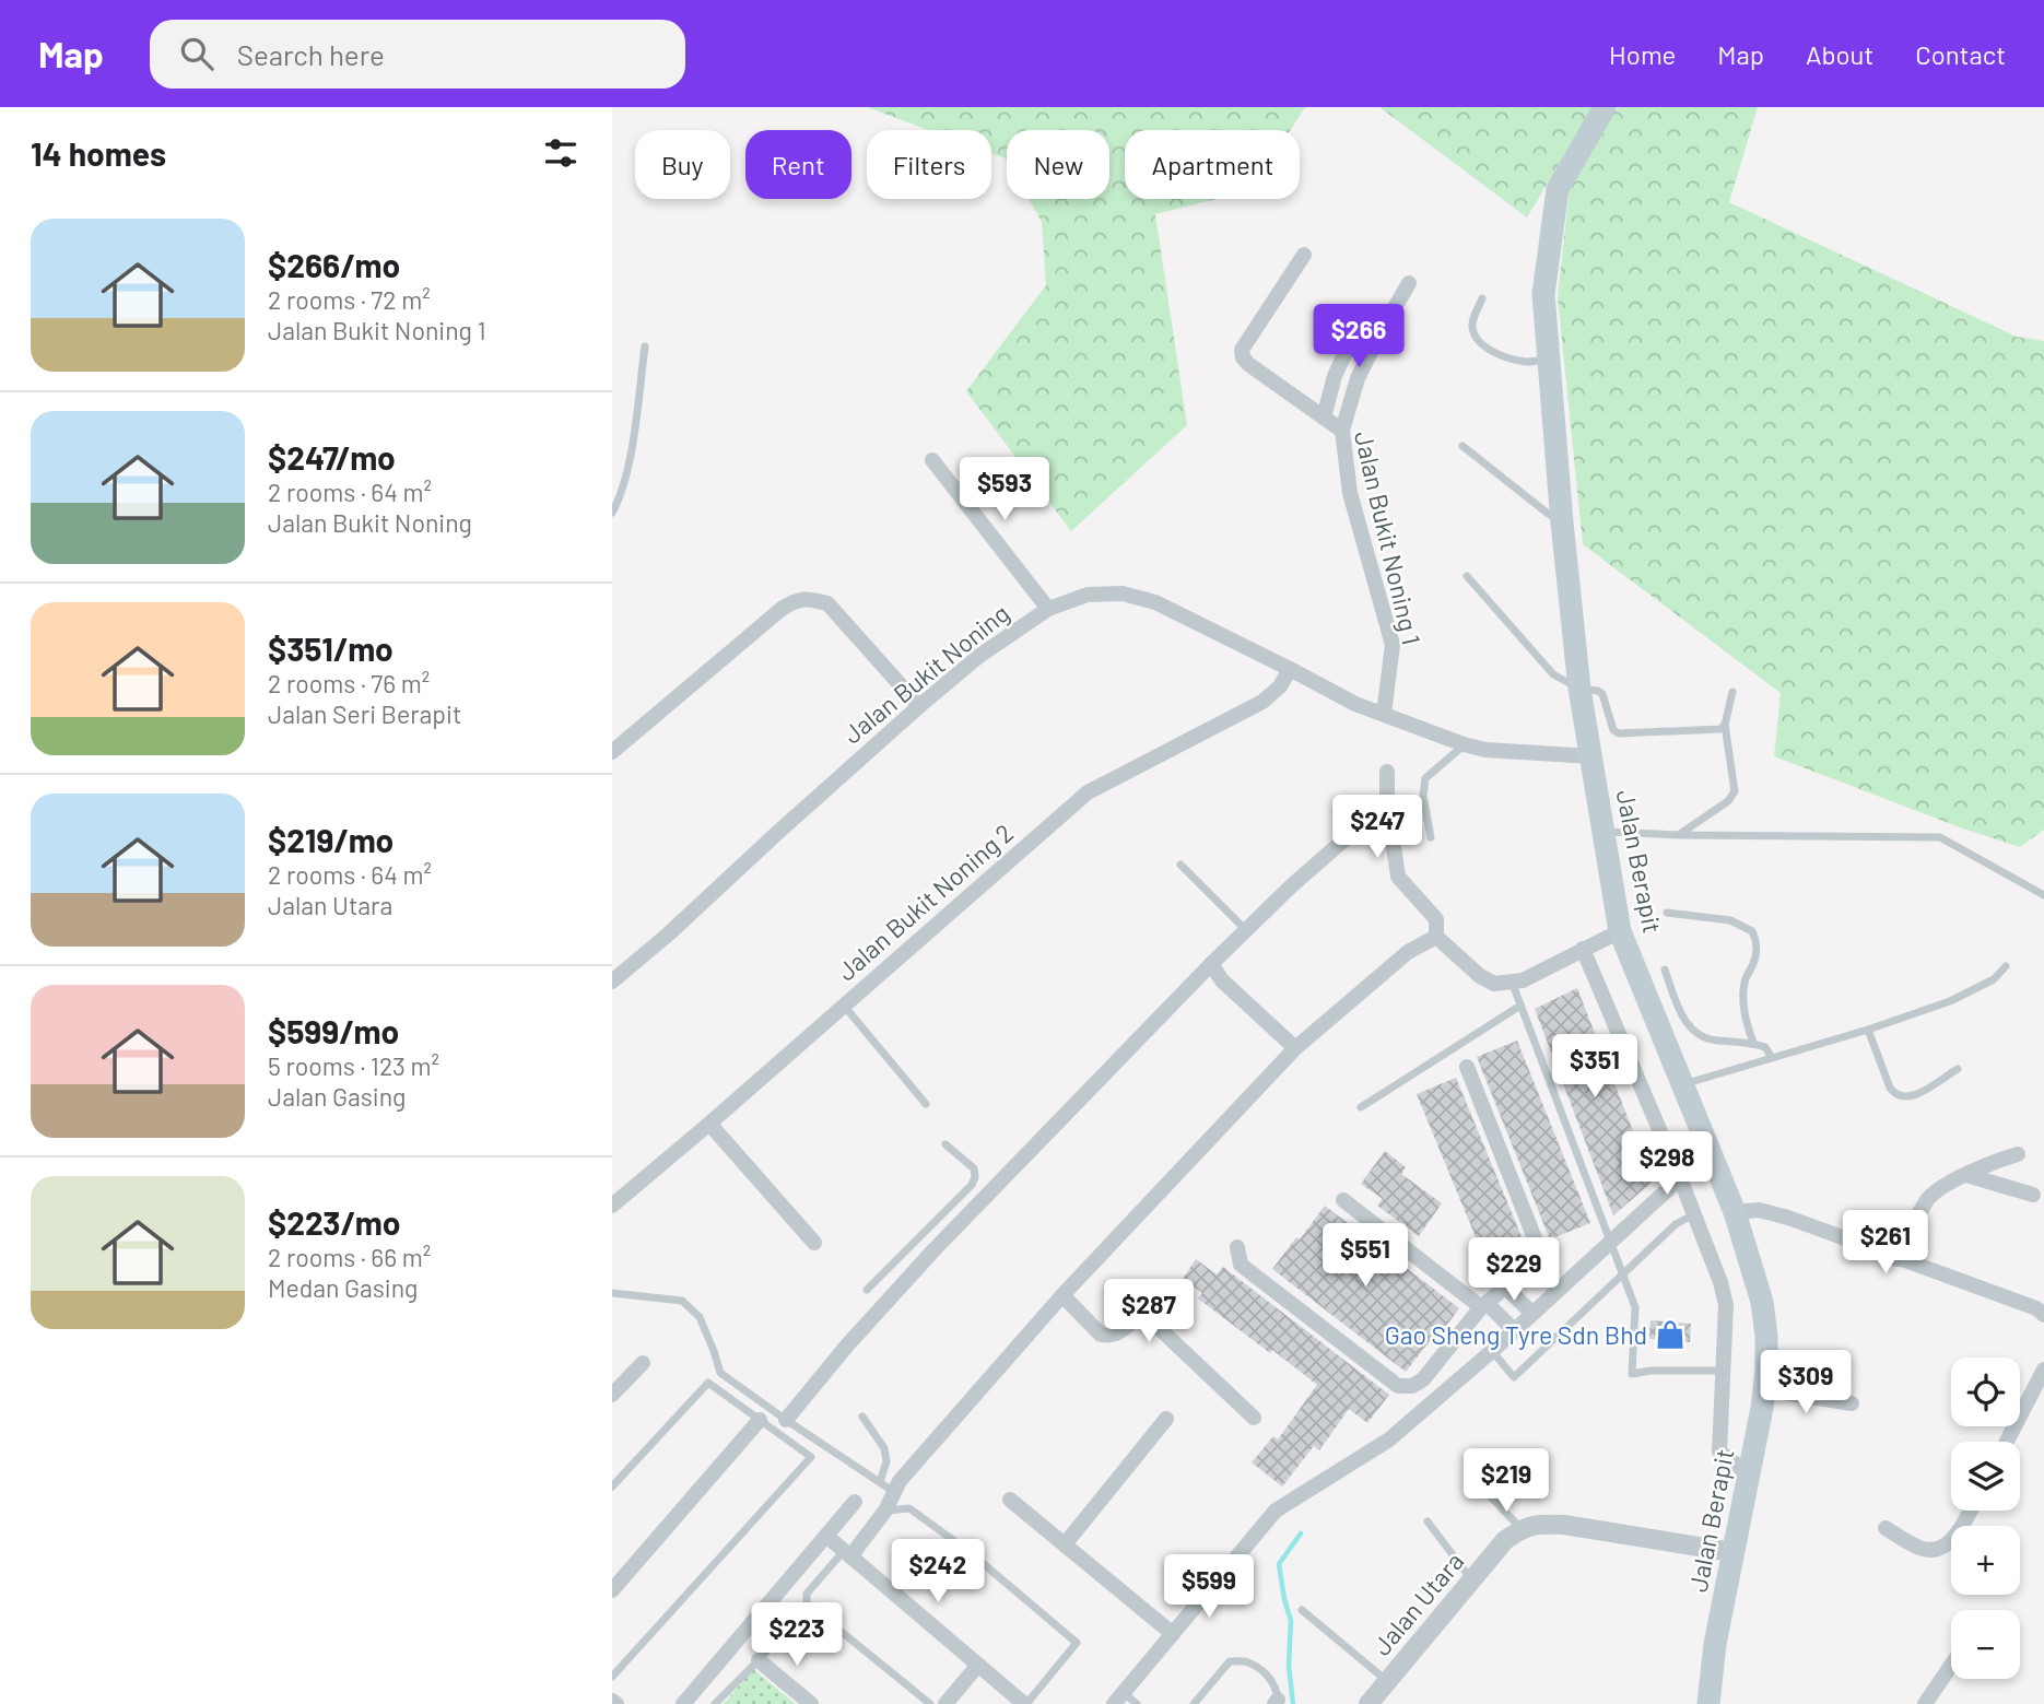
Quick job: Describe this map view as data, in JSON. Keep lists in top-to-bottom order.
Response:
{
  "streets": {
    "main road": ["Jalan Berapit"],
    "street": [
      "Jalan Bukit Noning 1",
      "Jalan Bukit Noning",
      "Jalan Bukit Noning 2",
      "Jalan Utara"
    ]
  },
  "crossings": [
    ["Jalan Bukit Noning 1", "Jalan Bukit Noning"],
    ["Jalan Bukit Noning", "Jalan Berapit"],
    ["Jalan Bukit Noning", "Jalan Bukit Noning 2"]
  ],
  "places": {
    "shop": ["Gao Sheng Tyre Sdn Bhd"]
  },
  "page": {
    "header": "Map",
    "search": "Search here",
    "nav": [
      "Home",
      "Map",
      "About",
      "Contact"
    ],
    "heading": "14 homes",
    "chip": [
      "Buy",
      "Rent",
      "Filters",
      "New",
      "Apartment"
    ],
    "list": [
      {
        "name": "$266/mo",
        "note": "2 rooms · 72 m² · Jalan Bukit Noning 1"
      },
      {
        "name": "$247/mo",
        "note": "2 rooms · 64 m² · Jalan Bukit Noning"
      },
      {
        "name": "$351/mo",
        "note": "2 rooms · 76 m² · Jalan Seri Berapit"
      },
      {
        "name": "$219/mo",
        "note": "2 rooms · 64 m² · Jalan Utara"
      },
      {
        "name": "$599/mo",
        "note": "5 rooms · 123 m² · Jalan Gasing"
      },
      {
        "name": "$223/mo",
        "note": "2 rooms · 66 m² · Medan Gasing"
      }
    ],
    "price": [
      "$266",
      "$593",
      "$247",
      "$351",
      "$298",
      "$261",
      "$551",
      "$229",
      "$287",
      "$309",
      "$219",
      "$242",
      "$599",
      "$223"
    ],
    "map_buttons": ["+", "−"]
  }
}
